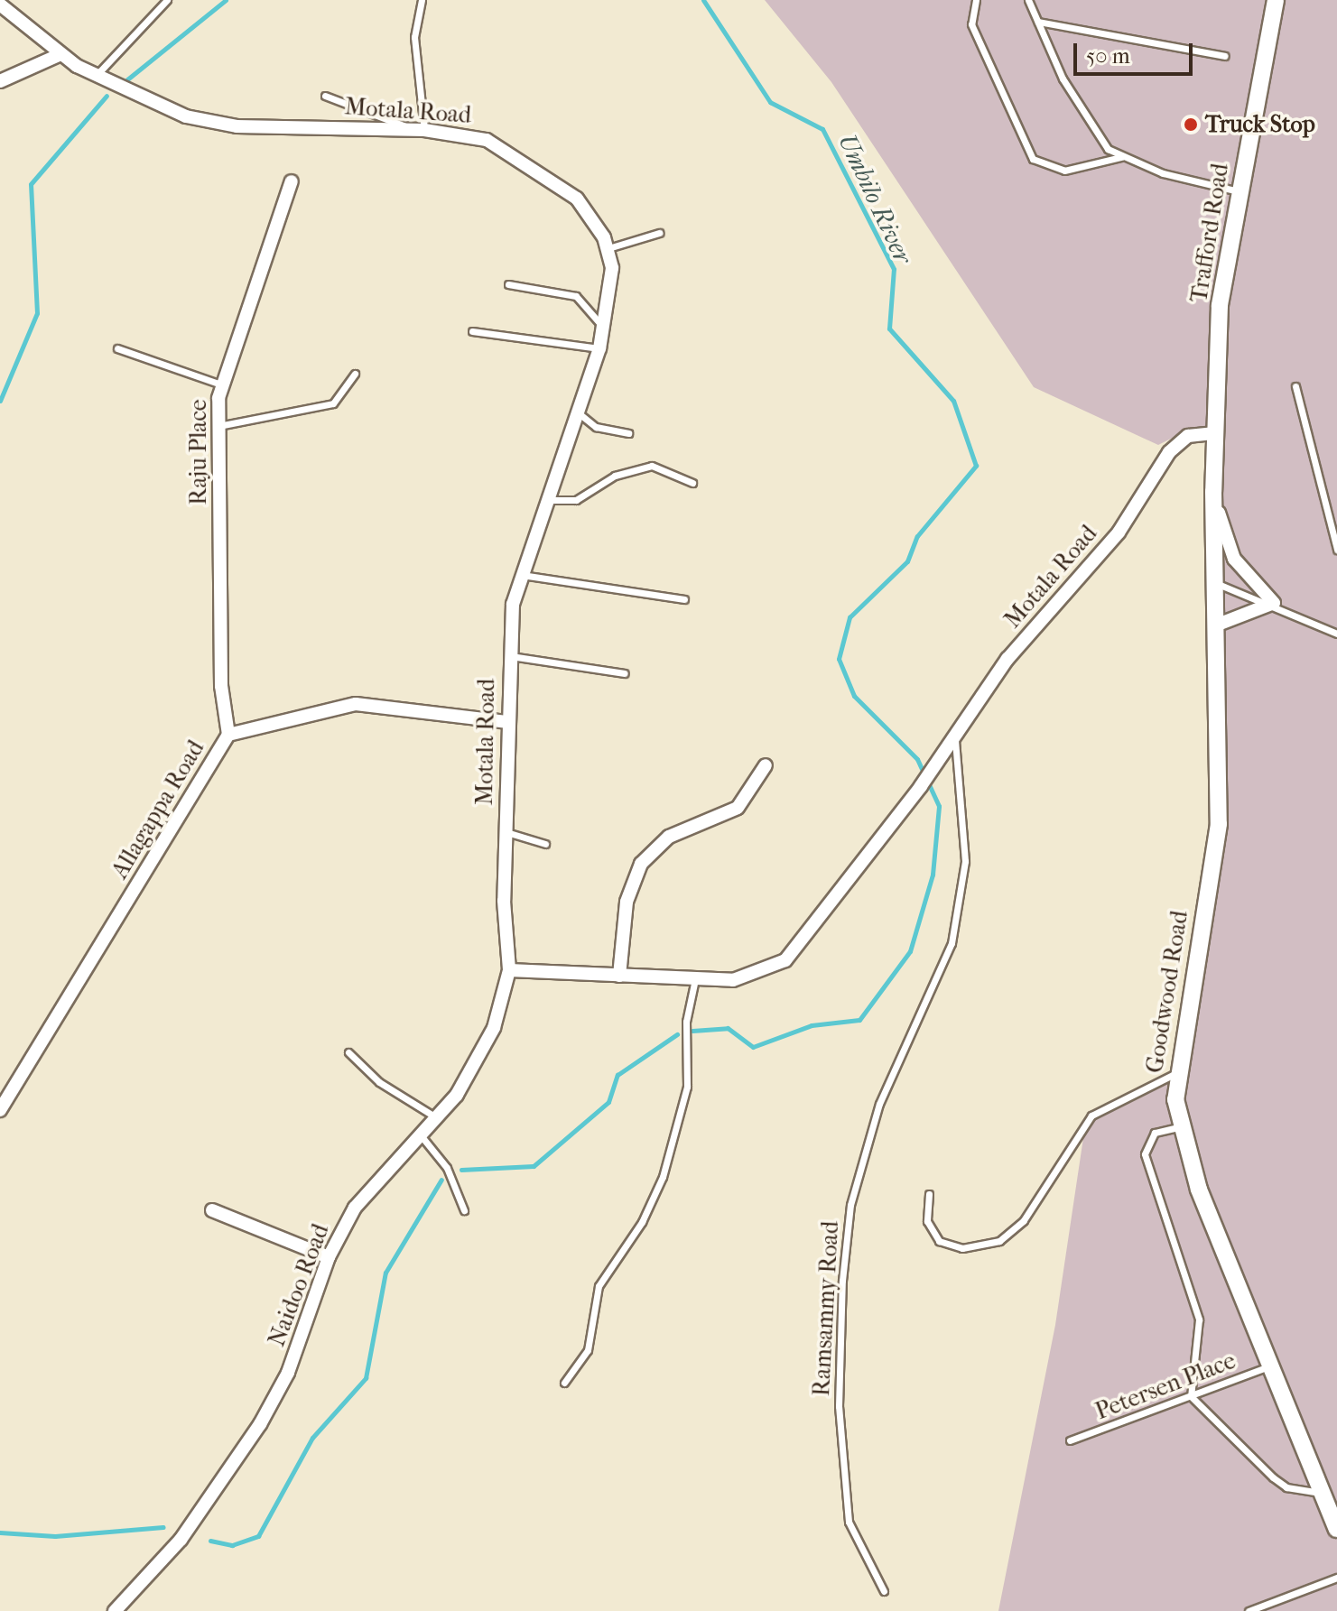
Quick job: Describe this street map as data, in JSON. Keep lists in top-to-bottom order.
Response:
{
  "streets": {
    "street": [
      "Motala Road",
      "Trafford Road",
      "Raju Place",
      "Allagappa Road",
      "Goodwood Road",
      "Naidoo Road"
    ],
    "lane": ["Ramsammy Road", "Petersen Place"]
  },
  "crossings": [
    ["Motala Road", "Trafford Road"],
    ["Motala Road", "Allagappa Road"],
    ["Motala Road", "Goodwood Road"],
    ["Motala Road", "Naidoo Road"],
    ["Motala Road", "Ramsammy Road"],
    ["Trafford Road", "Goodwood Road"],
    ["Raju Place", "Allagappa Road"],
    ["Goodwood Road", "Petersen Place"]
  ],
  "water": ["Umbilo River"],
  "places": ["Truck Stop"],
  "scale_bar": "50 m"
}
